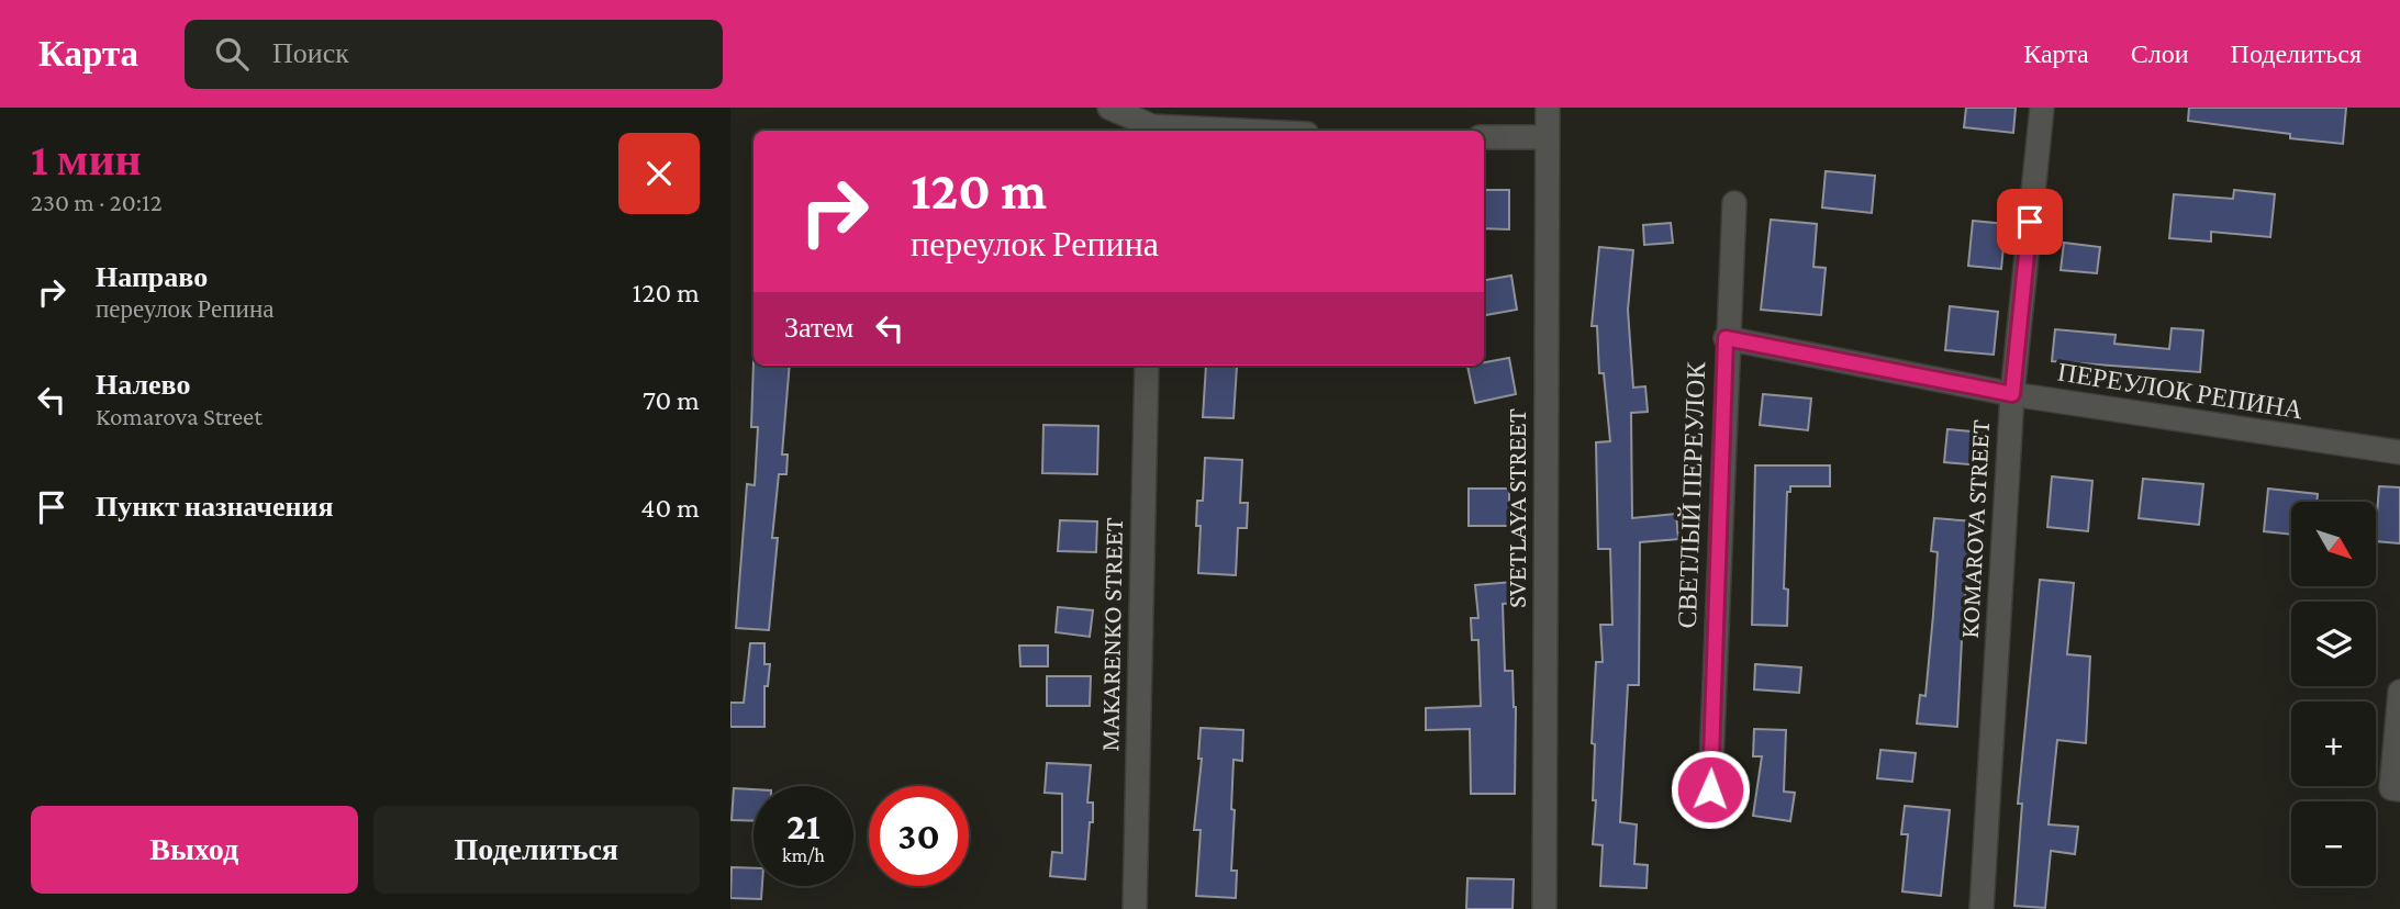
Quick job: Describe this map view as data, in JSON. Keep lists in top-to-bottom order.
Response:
{
  "streets": {
    "street": [
      "ПЕРЕУЛОК РЕПИНА",
      "СВЕТЛЫЙ ПЕРЕУЛОК",
      "SVETLAYA STREET",
      "KOMAROVA STREET",
      "MAKARENKO STREET"
    ]
  },
  "crossings": [
    ["ПЕРЕУЛОК РЕПИНА", "СВЕТЛЫЙ ПЕРЕУЛОК"],
    ["ПЕРЕУЛОК РЕПИНА", "KOMAROVA STREET"]
  ],
  "north": "bottom right",
  "page": {
    "header": "Карта",
    "search": "Поиск",
    "nav": ["Карта", "Слои", "Поделиться"],
    "heading": ["1 мин", "230 m · 20:12"],
    "turn": ["120 m", "переулок Репина"],
    "list": [
      {
        "name": "Направо",
        "note": "переулок Репина",
        "value": "120 m"
      },
      {
        "name": "Налево",
        "note": "Komarova Street",
        "value": "70 m"
      },
      {
        "name": "Пункт назначения",
        "value": "40 m"
      }
    ],
    "then": "Затем",
    "map_buttons": ["+", "−"],
    "speed": "21 km/h",
    "limit": "30",
    "buttons": ["Выход", "Поделиться"]
  }
}
